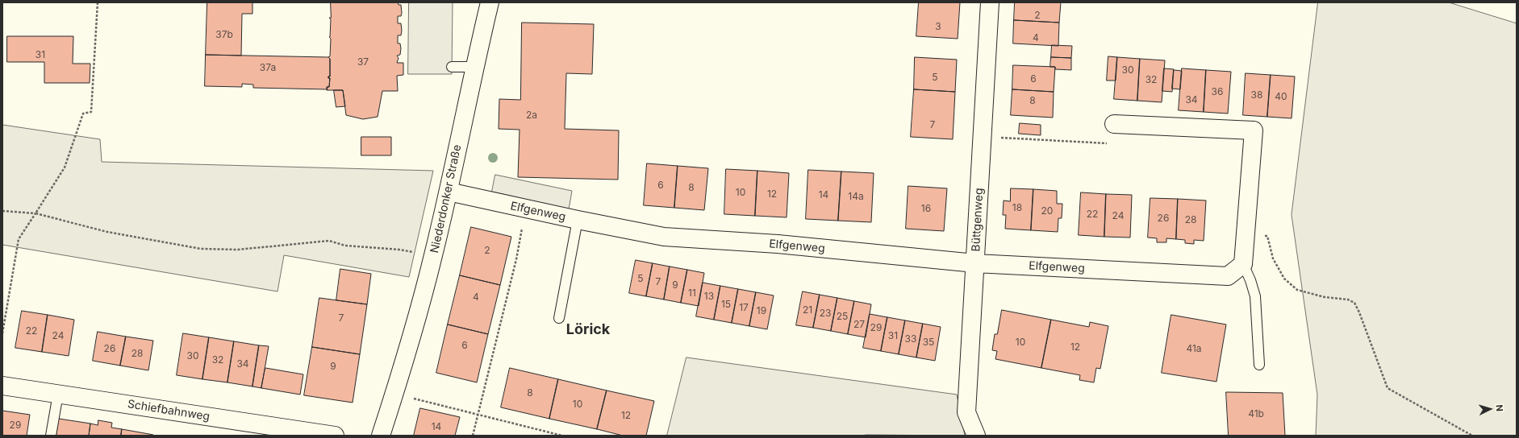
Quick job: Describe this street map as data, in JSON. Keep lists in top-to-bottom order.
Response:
{
  "streets": {
    "street": [
      "Niederdonker Straße",
      "Elfgenweg",
      "Büttgenweg",
      "Schiefbahnweg"
    ]
  },
  "crossings": [
    ["Niederdonker Straße", "Elfgenweg"],
    ["Elfgenweg", "Büttgenweg"]
  ],
  "districts": ["Lörick"],
  "house_numbers": [
    "2",
    "3",
    "37b",
    "4",
    "31",
    "37",
    "37a",
    "30",
    "5",
    "6",
    "32",
    "36",
    "38",
    "40",
    "34",
    "8",
    "2a",
    "7",
    "6",
    "8",
    "10",
    "12",
    "14",
    "14a",
    "18",
    "16",
    "20",
    "22",
    "24",
    "26",
    "28",
    "2",
    "5",
    "7",
    "9",
    "11",
    "13",
    "4",
    "15",
    "17",
    "21",
    "19",
    "23",
    "25",
    "7",
    "27",
    "29",
    "22",
    "24",
    "31",
    "33",
    "35",
    "10",
    "6",
    "12",
    "26",
    "41a",
    "28",
    "30",
    "32",
    "34",
    "9",
    "8",
    "10",
    "41b",
    "12",
    "29",
    "14"
  ],
  "north": "right"
}
